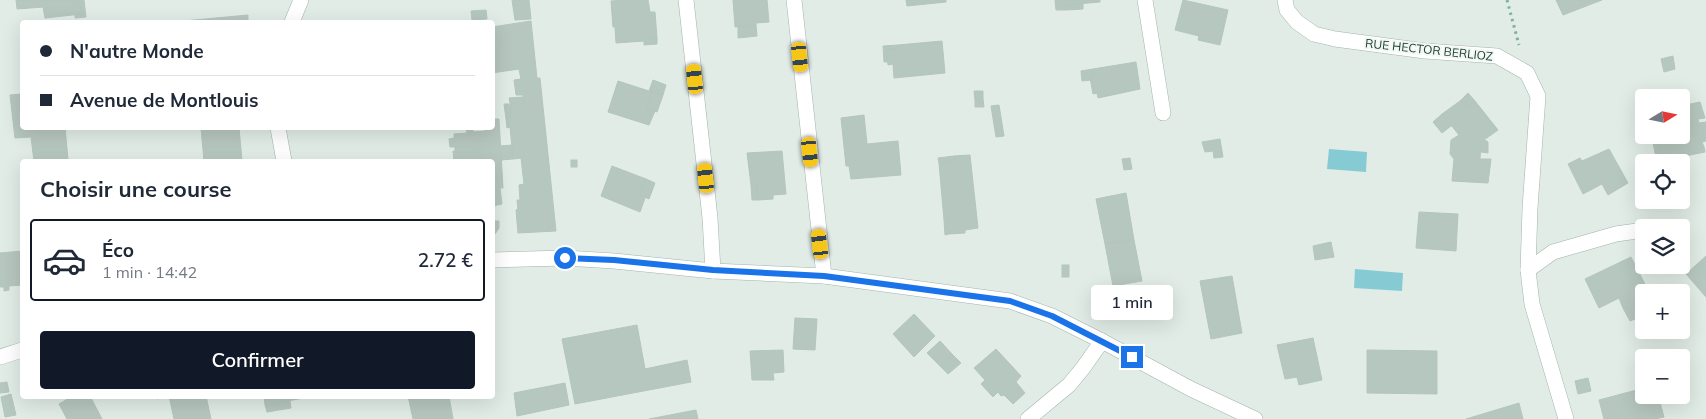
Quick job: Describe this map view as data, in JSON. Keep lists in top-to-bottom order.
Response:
{
  "streets": {
    "street": ["RUE HECTOR BERLIOZ"]
  },
  "north": "right",
  "page": {
    "banner": ["N'autre Monde", "Avenue de Montlouis"],
    "map_buttons": ["+", "−"],
    "heading": "Choisir une course",
    "list": [
      {
        "name": "Éco",
        "note": "1 min · 14:42",
        "value": "2.72 €"
      }
    ],
    "bubble": "1 min",
    "buttons": "Confirmer"
  }
}
